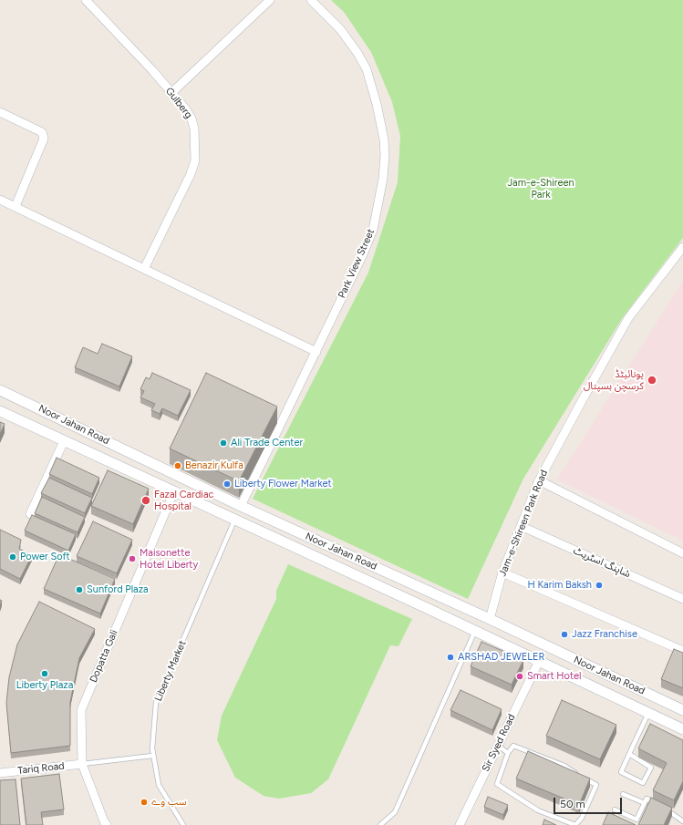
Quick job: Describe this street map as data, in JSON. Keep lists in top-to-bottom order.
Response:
{
  "streets": {
    "street": [
      "Gulberg",
      "Park View Street",
      "Noor Jahan Road",
      "Jam-e-Shireen Park Road",
      "شاپنگ اسٹریٹ",
      "Dopatta Gali",
      "Sir Syed Road",
      "Tariq Road"
    ],
    "lane": ["Liberty Market"]
  },
  "crossings": [
    ["Park View Street", "Noor Jahan Road"],
    ["Noor Jahan Road", "Jam-e-Shireen Park Road"],
    ["Noor Jahan Road", "Dopatta Gali"],
    ["Noor Jahan Road", "Liberty Market"],
    ["Noor Jahan Road", "Sir Syed Road"],
    ["Jam-e-Shireen Park Road", "شاپنگ اسٹریٹ"],
    ["Dopatta Gali", "Tariq Road"]
  ],
  "parks": ["Jam-e-Shireen Park"],
  "places": [
    "یونائیٹڈ کرسچن ہسپتال",
    "Ali Trade Center",
    "Benazir Kulfa",
    "Liberty Flower Market",
    "Fazal Cardiac Hospital",
    "Power Soft",
    "Maisonette Hotel Liberty",
    "H Karim Baksh",
    "Sunford Plaza",
    "Jazz Franchise",
    "ARSHAD JEWELER",
    "Liberty Plaza",
    "Smart Hotel",
    "سب وے"
  ],
  "scale_bar": "50 m"
}
